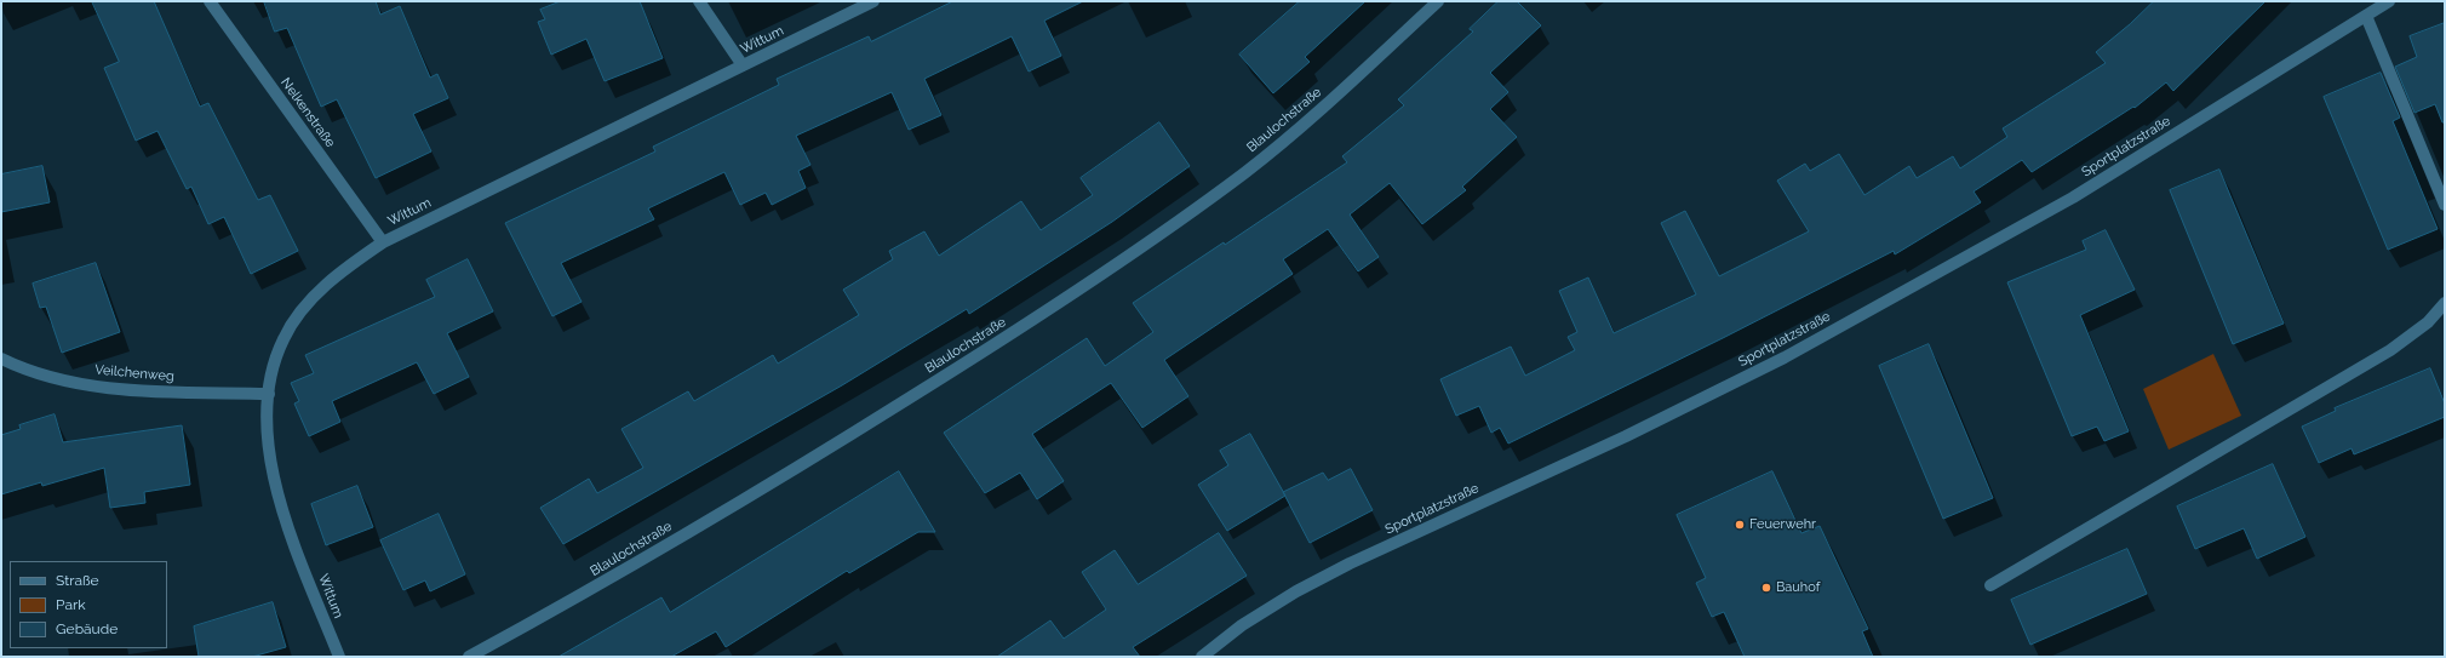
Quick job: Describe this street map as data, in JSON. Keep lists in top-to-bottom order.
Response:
{
  "streets": {
    "street": [
      "Wittum",
      "Nelkenstraße",
      "Blaulochstraße",
      "Sportplatzstraße",
      "Veilchenweg"
    ]
  },
  "crossings": [
    ["Wittum", "Nelkenstraße"],
    ["Wittum", "Veilchenweg"]
  ],
  "places": ["Feuerwehr", "Bauhof"],
  "legend": ["Straße", "Park", "Gebäude"]
}
